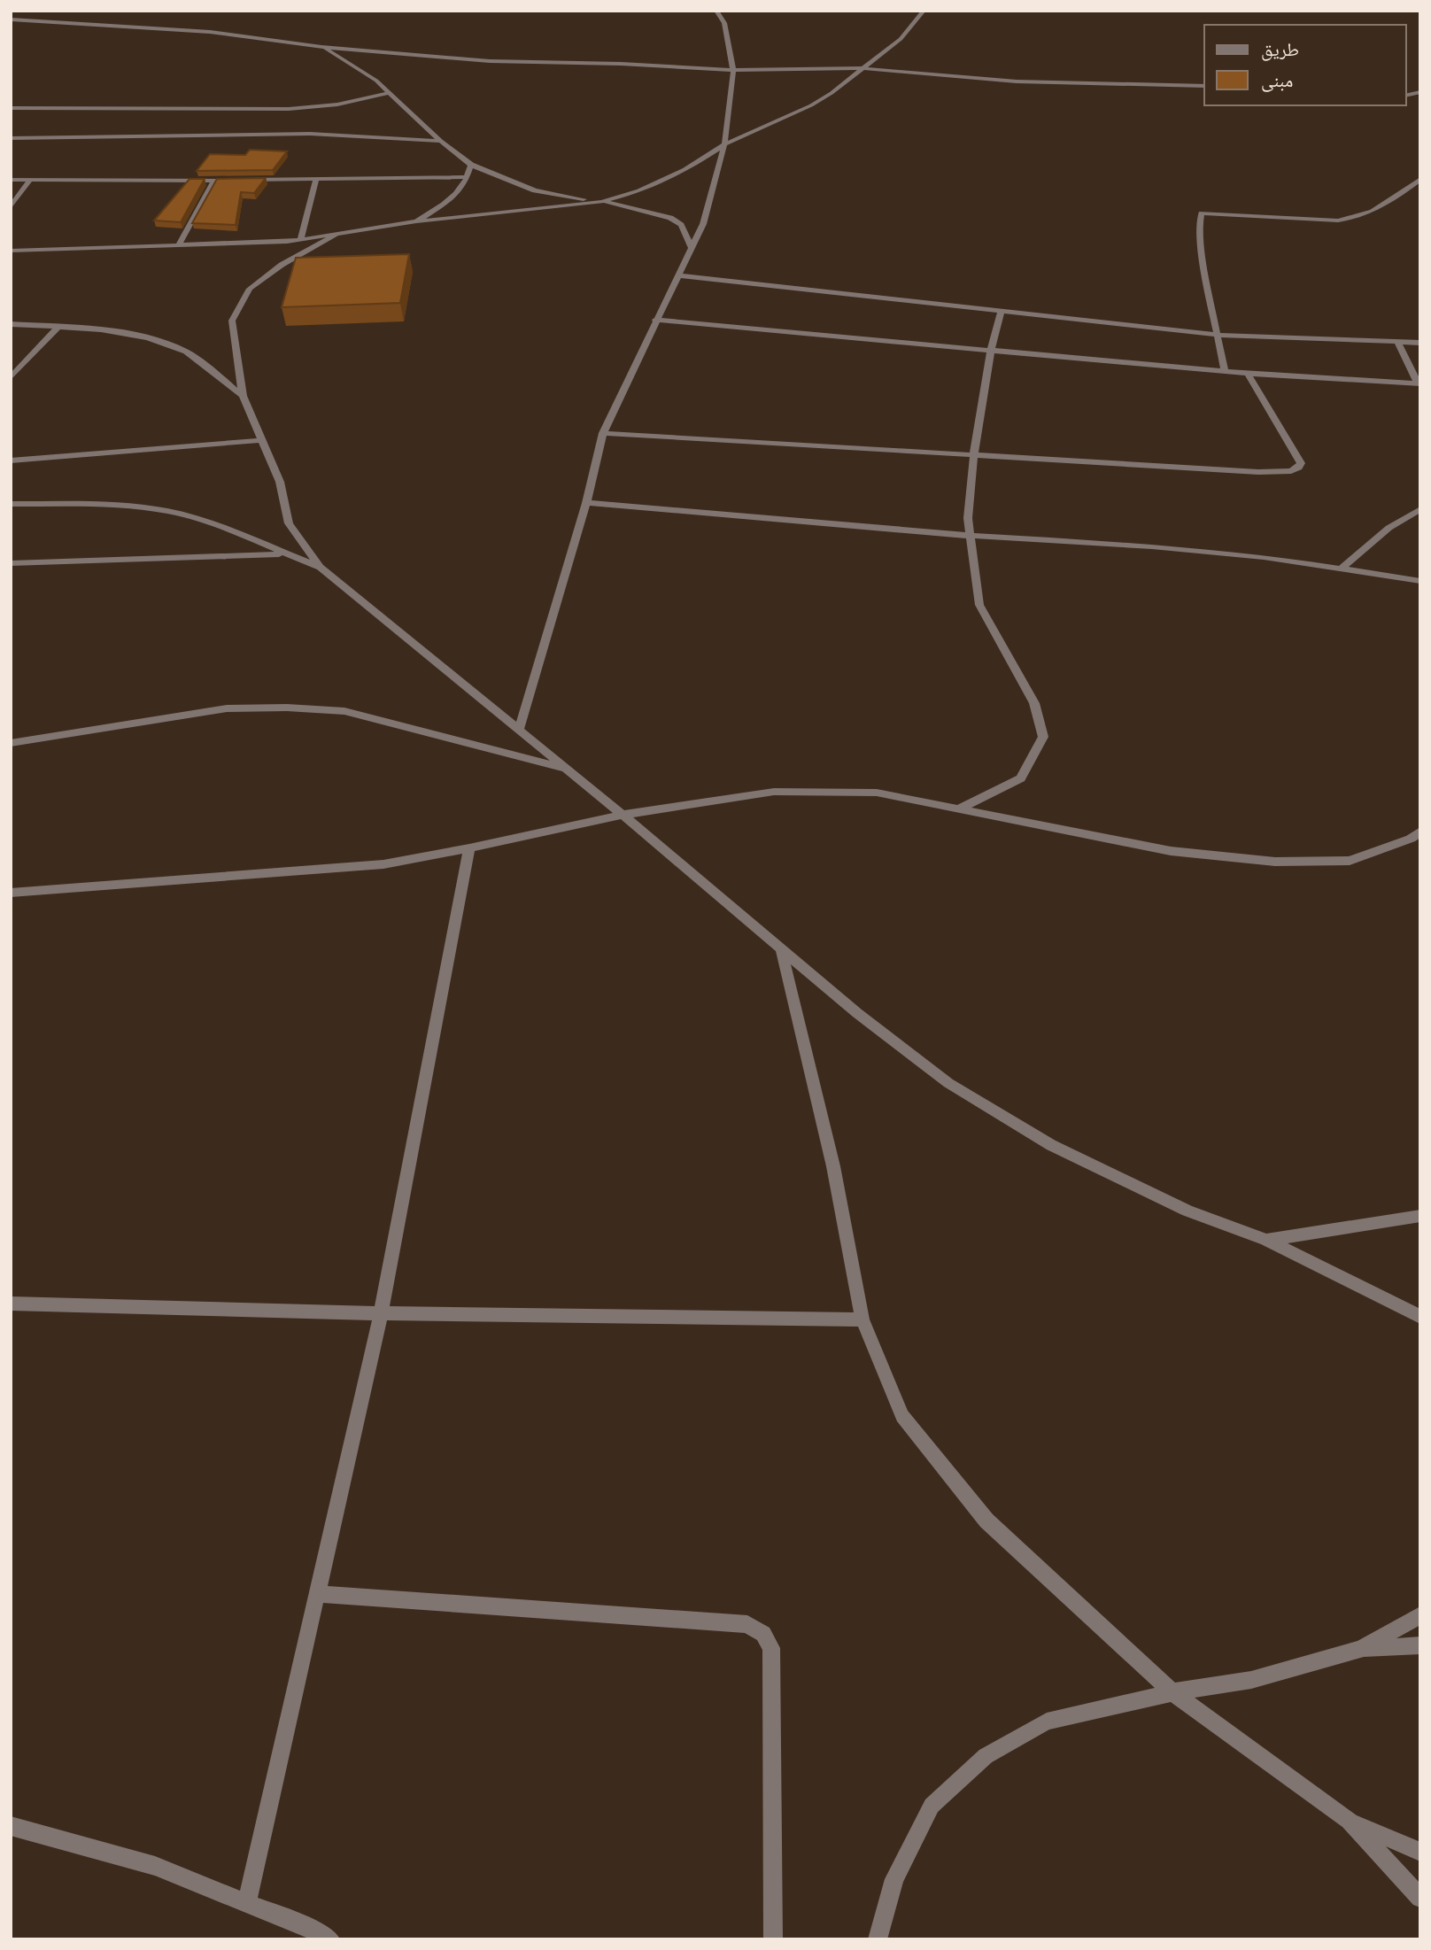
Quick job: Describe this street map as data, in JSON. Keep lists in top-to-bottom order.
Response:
{
  "legend": ["طريق", "مبنى"]
}
